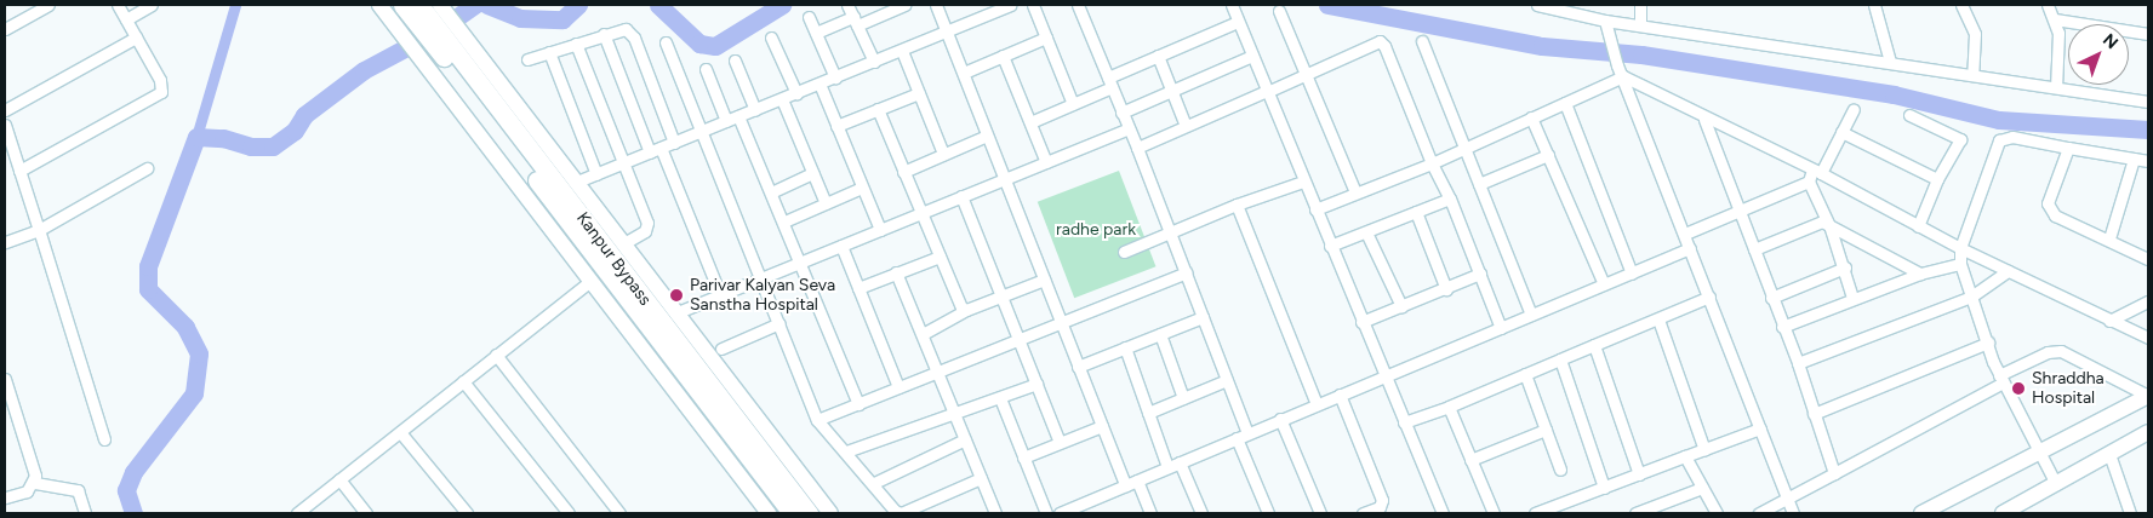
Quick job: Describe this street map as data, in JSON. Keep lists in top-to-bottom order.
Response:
{
  "streets": {
    "highway": ["Kanpur Bypass"]
  },
  "parks": ["radhe park"],
  "places": ["Parivar Kalyan Seva Sanstha Hospital", "Shraddha Hospital"],
  "north": "top right"
}
